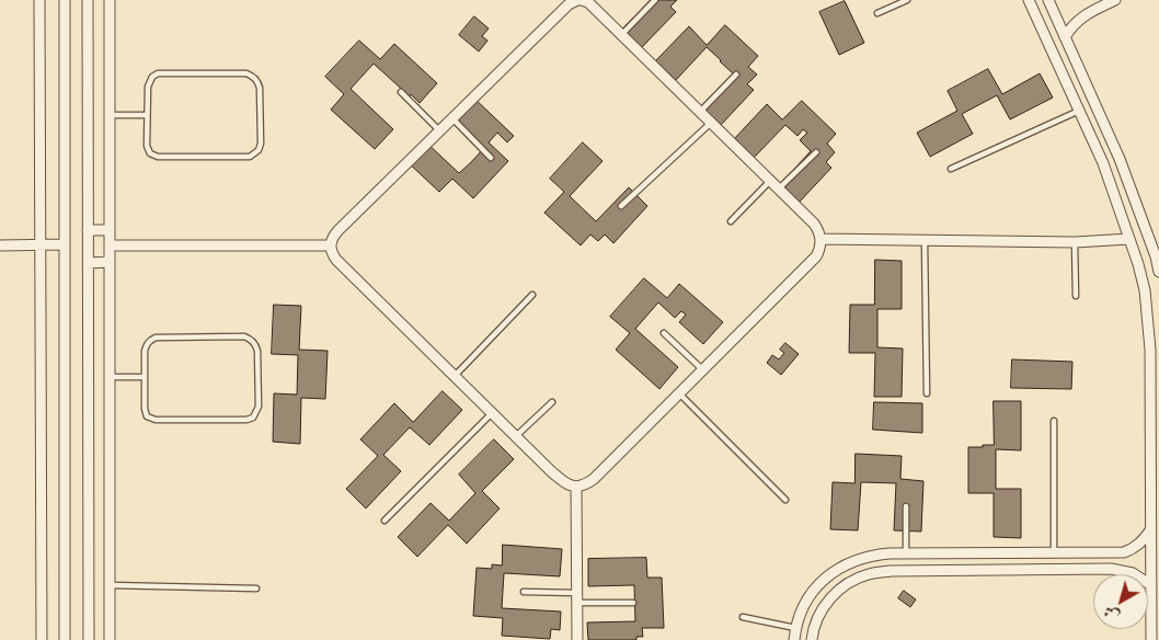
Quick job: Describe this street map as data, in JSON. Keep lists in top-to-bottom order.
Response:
{
  "north": "bottom left"
}
